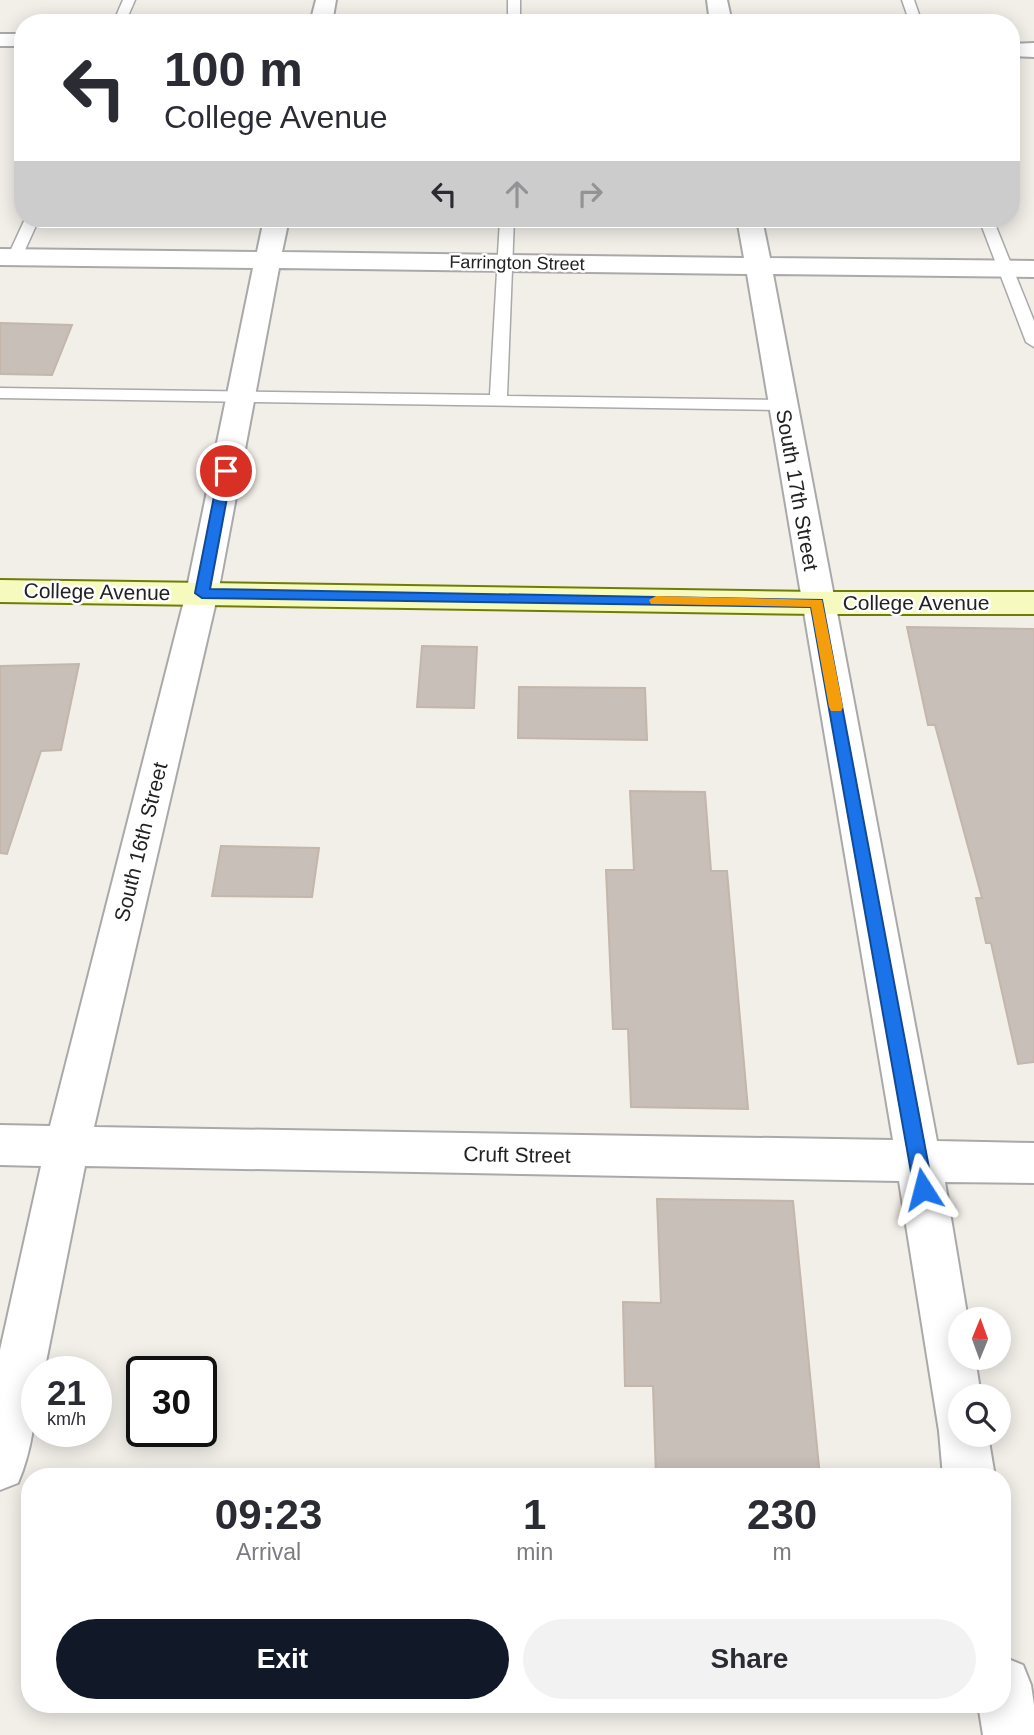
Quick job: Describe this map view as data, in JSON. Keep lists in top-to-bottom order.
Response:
{
  "streets": {
    "street": [
      "Farrington Street",
      "South 17th Street",
      "College Avenue",
      "South 16th Street",
      "Cruft Street"
    ]
  },
  "crossings": [
    ["Farrington Street", "South 17th Street"],
    ["Farrington Street", "South 16th Street"],
    ["South 17th Street", "College Avenue"],
    ["South 17th Street", "Cruft Street"],
    ["College Avenue", "South 16th Street"],
    ["South 16th Street", "Cruft Street"]
  ],
  "north": "top",
  "page": {
    "turn": ["100 m", "College Avenue"],
    "speed": "21 km/h",
    "limit": "30",
    "eta": [
      "09:23",
      "Arrival",
      "1",
      "min",
      "230",
      "m"
    ],
    "buttons": ["Exit", "Share"]
  }
}
